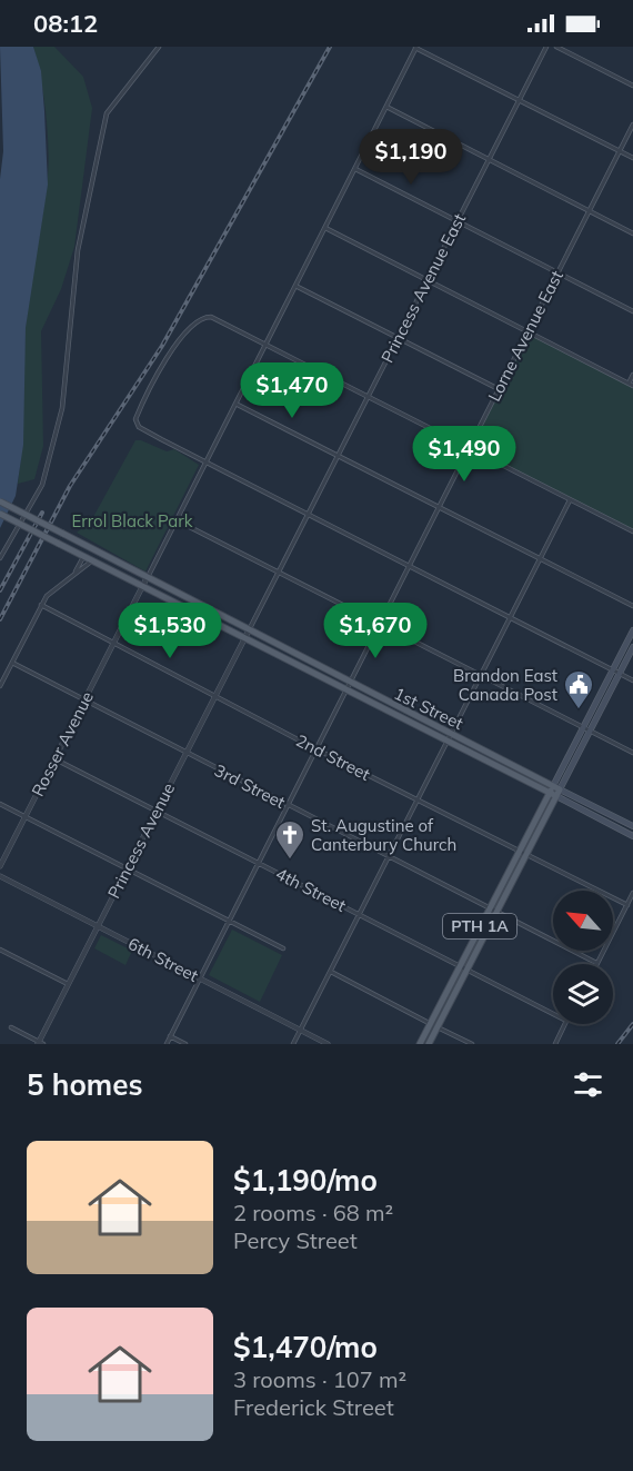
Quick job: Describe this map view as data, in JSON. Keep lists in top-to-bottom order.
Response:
{
  "streets": {
    "main road": ["1st Street", "PTH 1A"],
    "street": [
      "Princess Avenue East",
      "Lorne Avenue East",
      "Rosser Avenue",
      "2nd Street",
      "3rd Street",
      "Princess Avenue",
      "4th Street",
      "6th Street"
    ]
  },
  "crossings": [
    ["Princess Avenue East", "1st Street"],
    ["Princess Avenue East", "Princess Avenue"],
    ["Lorne Avenue East", "1st Street"],
    ["Lorne Avenue East", "2nd Street"],
    ["Lorne Avenue East", "3rd Street"],
    ["Lorne Avenue East", "4th Street"],
    ["Lorne Avenue East", "6th Street"],
    ["1st Street", "Rosser Avenue"],
    ["1st Street", "Princess Avenue"],
    ["1st Street", "PTH 1A"],
    ["Rosser Avenue", "2nd Street"],
    ["Rosser Avenue", "3rd Street"],
    ["Rosser Avenue", "4th Street"],
    ["2nd Street", "Princess Avenue"],
    ["2nd Street", "PTH 1A"],
    ["3rd Street", "Princess Avenue"],
    ["3rd Street", "PTH 1A"],
    ["Princess Avenue", "4th Street"],
    ["Princess Avenue", "6th Street"],
    ["4th Street", "PTH 1A"]
  ],
  "parks": ["Errol Black Park"],
  "places": {
    "public building": ["Brandon East Canada Post"],
    "church": ["St. Augustine of Canterbury Church"]
  },
  "north": "top left",
  "page": {
    "status": "08:12",
    "price": [
      "$1,190",
      "$1,470",
      "$1,490",
      "$1,530",
      "$1,670"
    ],
    "heading": "5 homes",
    "list": [
      {
        "name": "$1,190/mo",
        "note": "2 rooms · 68 m² · Percy Street"
      },
      {
        "name": "$1,470/mo",
        "note": "3 rooms · 107 m² · Frederick Street"
      }
    ]
  }
}
